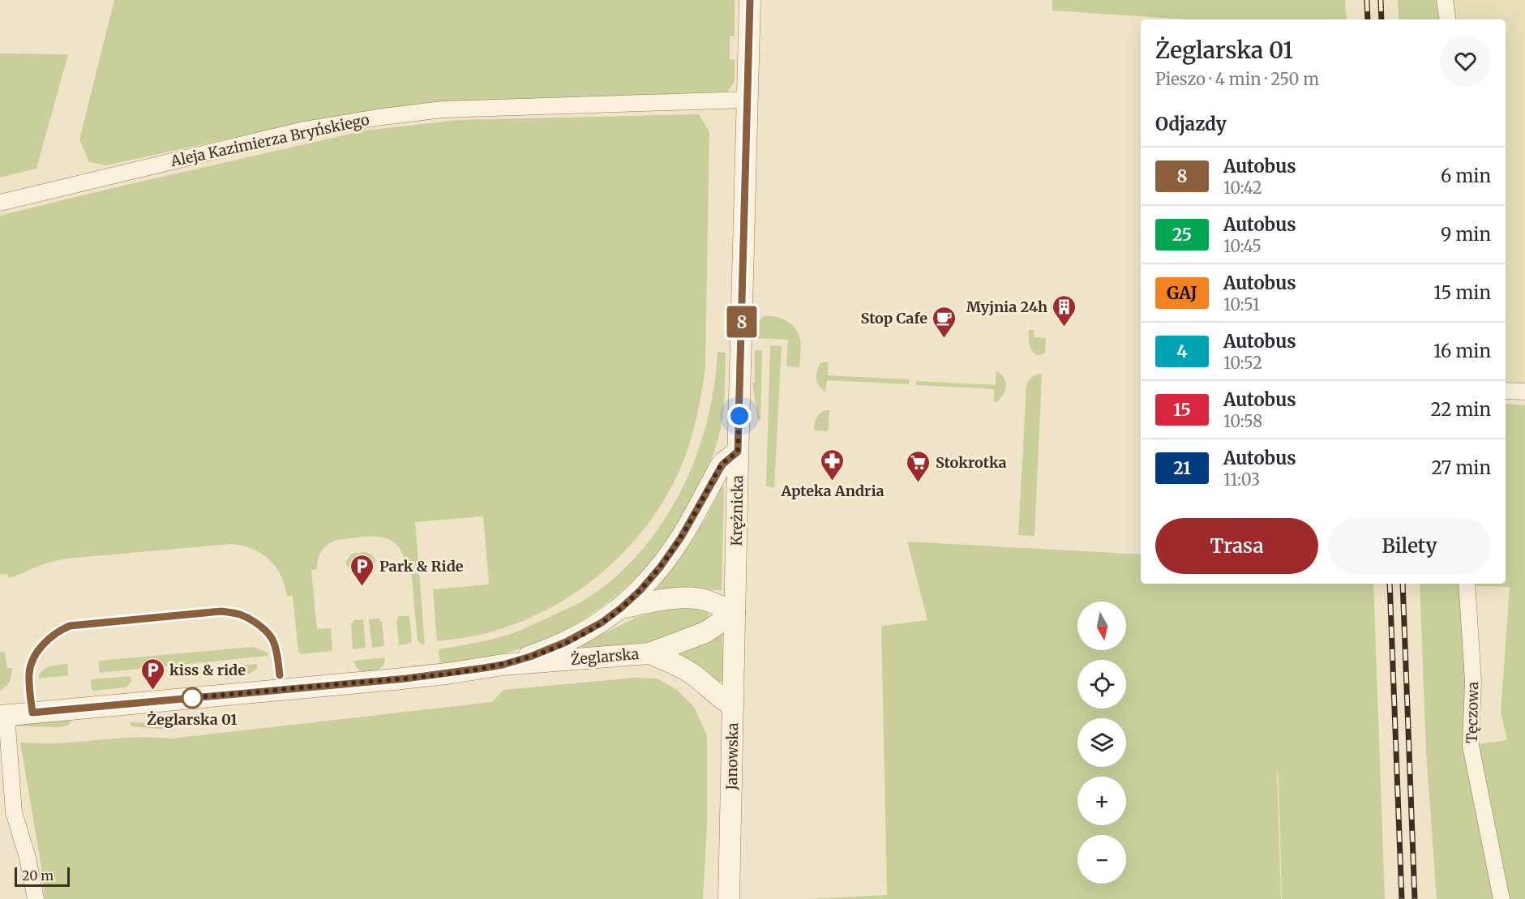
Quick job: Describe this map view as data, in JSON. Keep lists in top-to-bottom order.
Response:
{
  "streets": {
    "street": [
      "Aleja Kazimierza Bryńskiego",
      "Krężnicka",
      "Żeglarska",
      "Tęczowa",
      "Janowska"
    ]
  },
  "crossings": [
    ["Aleja Kazimierza Bryńskiego", "Krężnicka"],
    ["Krężnicka", "Żeglarska"],
    ["Krężnicka", "Janowska"],
    ["Żeglarska", "Janowska"]
  ],
  "places": {
    "building": ["Myjnia 24h"],
    "cafe": ["Stop Cafe"],
    "pharmacy": ["Apteka Andria"],
    "supermarket": ["Stokrotka"],
    "parking": ["Park & Ride", "kiss & ride"],
    "other": ["Żeglarska 01"]
  },
  "lines": ["bus line 8"],
  "scale_bar": "20 m",
  "north": "bottom",
  "page": {
    "on_map": "8",
    "heading": [
      ["Żeglarska 01", "Pieszo · 4 min · 250 m"],
      "Odjazdy"
    ],
    "list": [
      {
        "mark": "8",
        "name": "Autobus",
        "note": "10:42",
        "value": "6 min"
      },
      {
        "mark": "25",
        "name": "Autobus",
        "note": "10:45",
        "value": "9 min"
      },
      {
        "mark": "GAJ",
        "name": "Autobus",
        "note": "10:51",
        "value": "15 min"
      },
      {
        "mark": "4",
        "name": "Autobus",
        "note": "10:52",
        "value": "16 min"
      },
      {
        "mark": "15",
        "name": "Autobus",
        "note": "10:58",
        "value": "22 min"
      },
      {
        "mark": "21",
        "name": "Autobus",
        "note": "11:03",
        "value": "27 min"
      }
    ],
    "buttons": ["Trasa", "Bilety"],
    "map_buttons": ["+", "−"],
    "scale": "20 m"
  }
}
